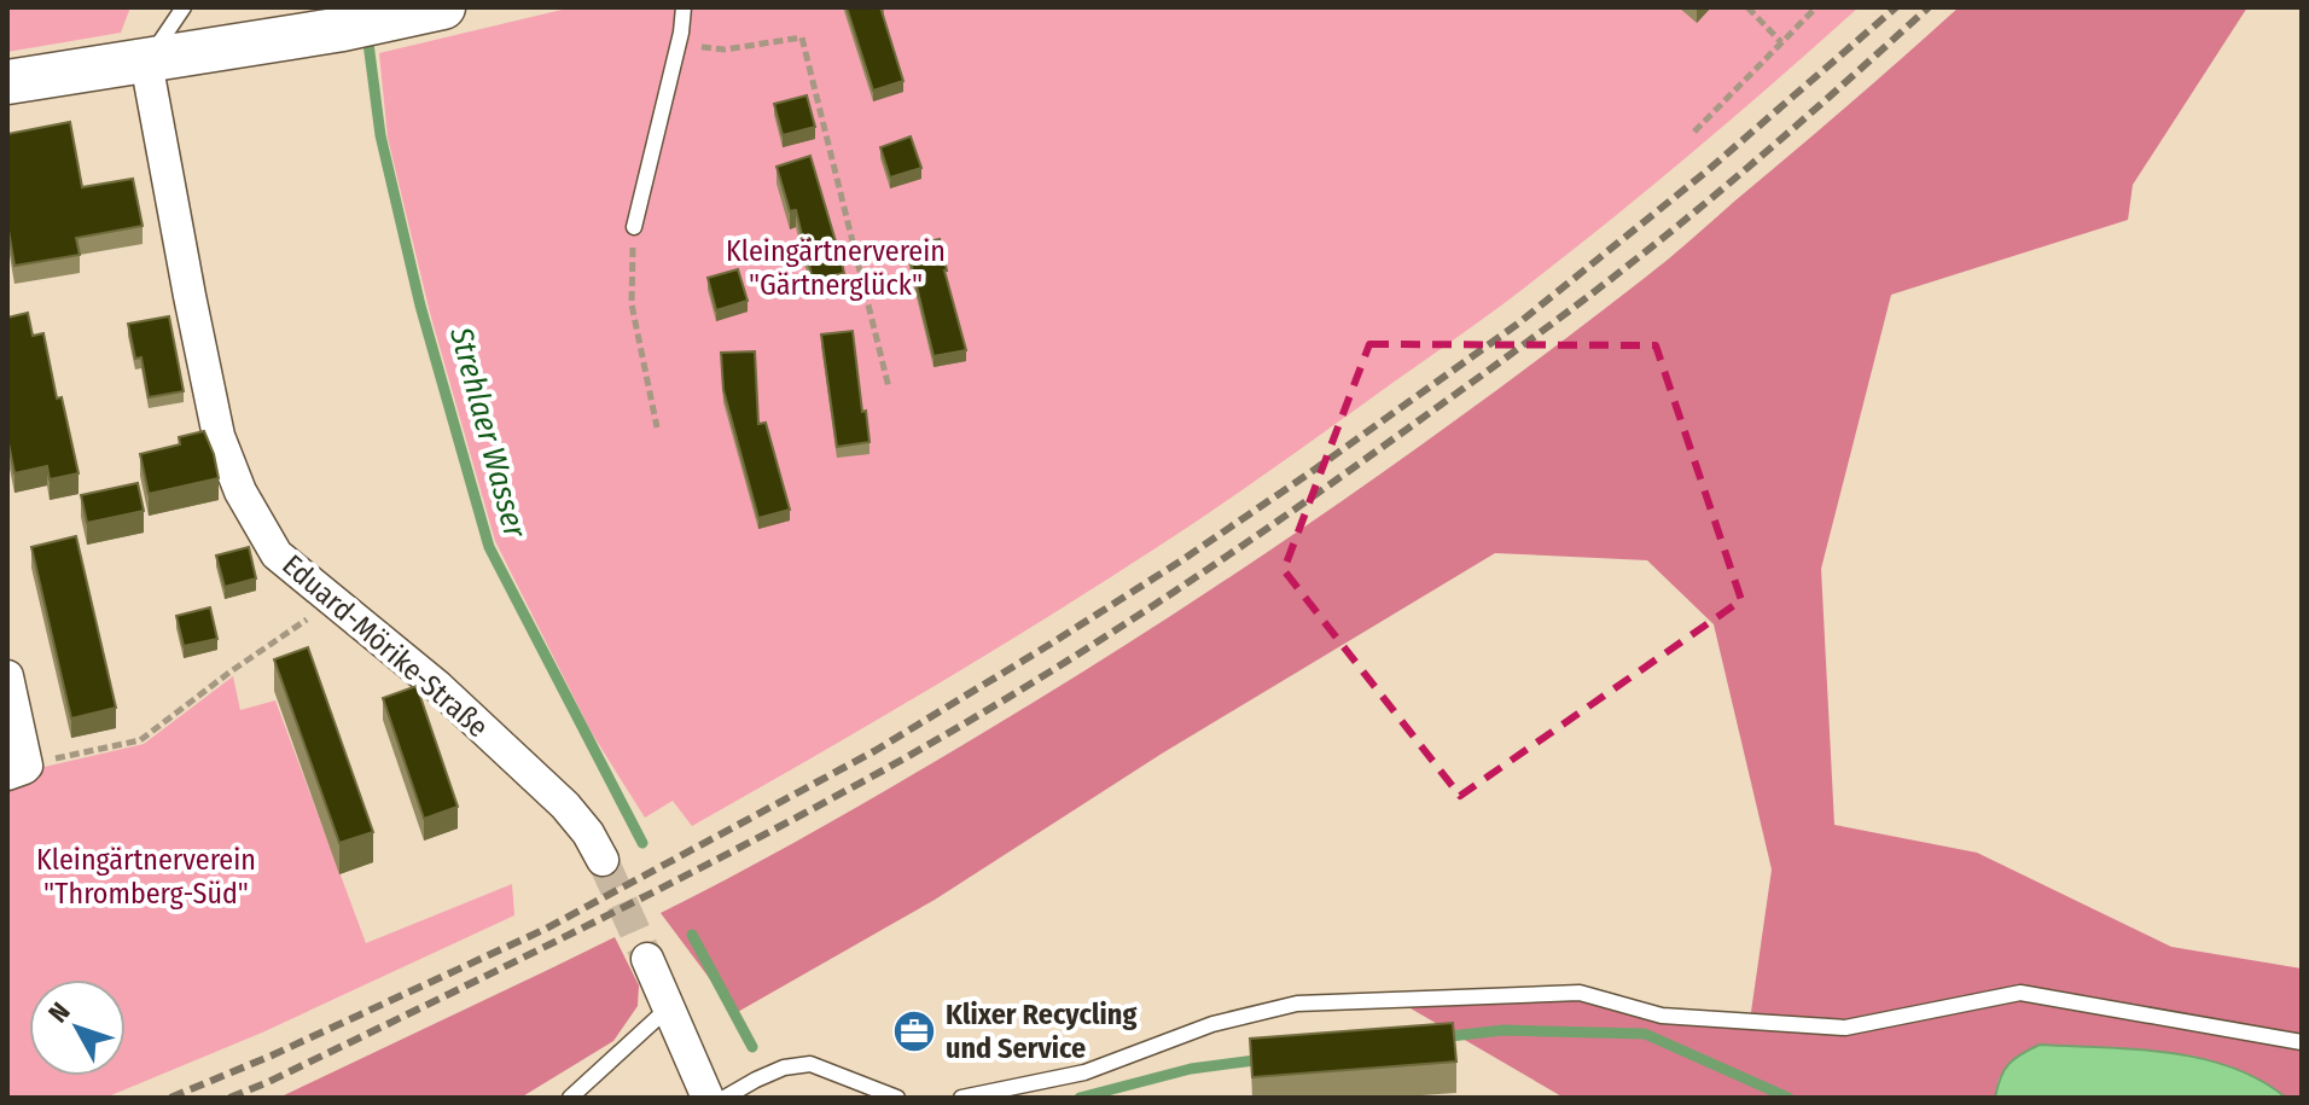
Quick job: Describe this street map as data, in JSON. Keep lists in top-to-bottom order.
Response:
{
  "streets": {
    "street": ["Eduard-Mörike-Straße"]
  },
  "water": ["Strehlaer Wasser"],
  "parks": ["Kleingärtnerverein \"Gärtnerglück\"", "Kleingärtnerverein \"Thromberg-Süd\""],
  "places": {
    "office": ["Klixer Recycling und Service"]
  },
  "north": "top left"
}
